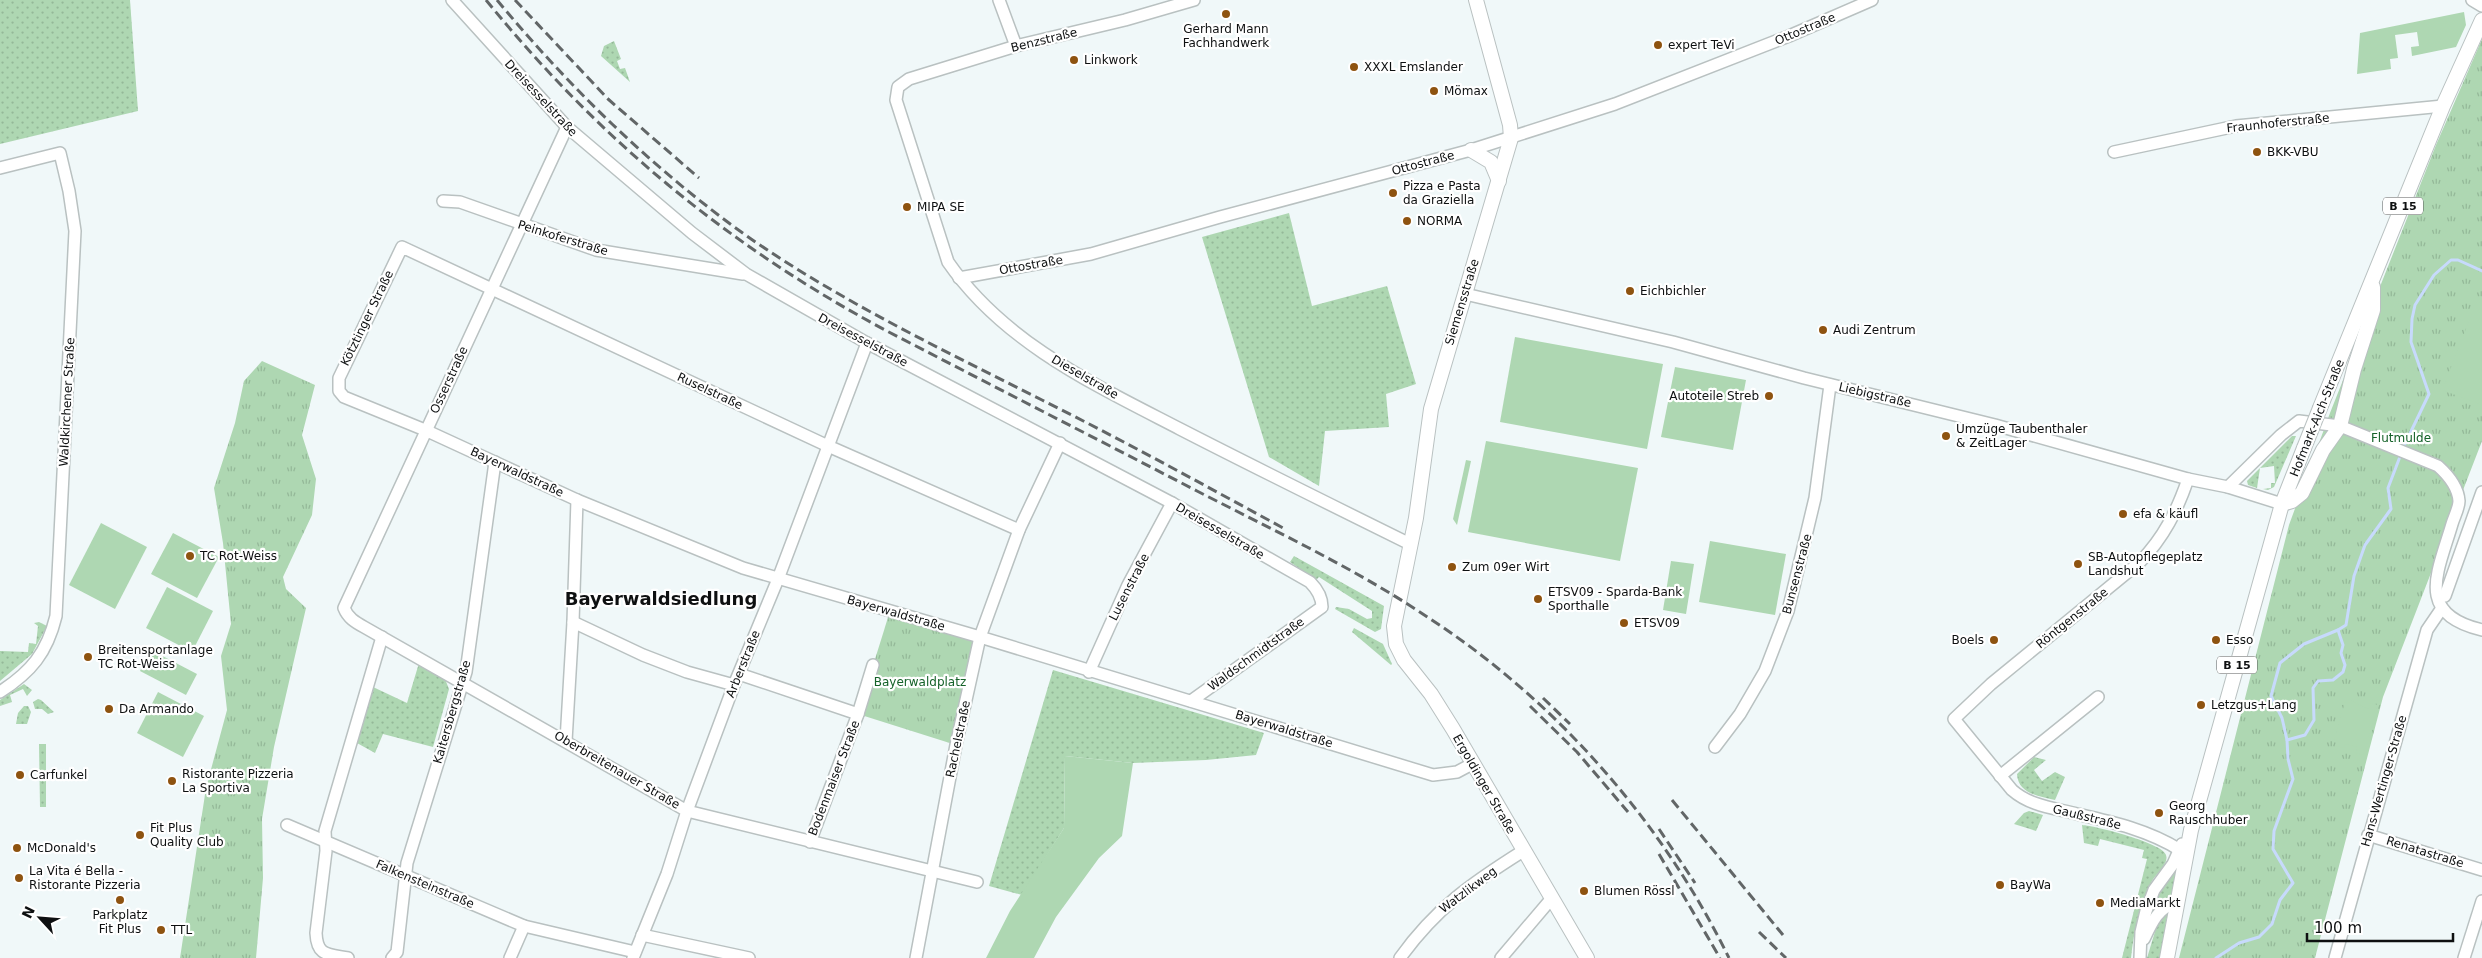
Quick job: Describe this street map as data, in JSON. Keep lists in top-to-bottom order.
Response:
{
  "streets": {
    "main road": [
      "B 15",
      "Siemensstraße",
      "Hofmark-Aich-Straße",
      "Ergoldinger Straße"
    ],
    "street": [
      "Ottostraße",
      "Benzstraße",
      "Dreisesselstraße",
      "Fraunhoferstraße",
      "Peinkoferstraße",
      "Kötztinger Straße",
      "Dieselstraße",
      "Osserstraße",
      "Ruselstraße",
      "Liebigstraße",
      "Waldkirchener Straße",
      "Bayerwaldstraße",
      "Bunsenstraße",
      "Lusenstraße",
      "Röntgenstraße",
      "Waldschmidtstraße",
      "Arberstraße",
      "Kaitersbergstraße",
      "Rachelstraße",
      "Oberbreitenauer Straße",
      "Bodenmaiser Straße",
      "Hans-Wertinger-Straße",
      "Gaußstraße",
      "Renatastraße",
      "Falkensteinstraße",
      "Watzlikweg"
    ]
  },
  "crossings": [
    ["Ottostraße", "Siemensstraße"],
    ["Ottostraße", "Dieselstraße"],
    ["Benzstraße", "Dieselstraße"],
    ["Dreisesselstraße", "Peinkoferstraße"],
    ["Dreisesselstraße", "Osserstraße"],
    ["Dreisesselstraße", "Lusenstraße"],
    ["Dreisesselstraße", "Waldschmidtstraße"],
    ["Dreisesselstraße", "Arberstraße"],
    ["Dreisesselstraße", "Rachelstraße"],
    ["Fraunhoferstraße", "Hofmark-Aich-Straße"],
    ["Peinkoferstraße", "Osserstraße"],
    ["Siemensstraße", "Dieselstraße"],
    ["Siemensstraße", "Liebigstraße"],
    ["Siemensstraße", "Ergoldinger Straße"],
    ["Kötztinger Straße", "Ruselstraße"],
    ["Kötztinger Straße", "Bayerwaldstraße"],
    ["Osserstraße", "Ruselstraße"],
    ["Osserstraße", "Bayerwaldstraße"],
    ["Osserstraße", "Oberbreitenauer Straße"],
    ["Ruselstraße", "Arberstraße"],
    ["Ruselstraße", "Rachelstraße"],
    ["Liebigstraße", "Hofmark-Aich-Straße"],
    ["Liebigstraße", "Bunsenstraße"],
    ["Liebigstraße", "Röntgenstraße"],
    ["Hofmark-Aich-Straße", "Gaußstraße"],
    ["Bayerwaldstraße", "Lusenstraße"],
    ["Bayerwaldstraße", "Waldschmidtstraße"],
    ["Bayerwaldstraße", "Arberstraße"],
    ["Bayerwaldstraße", "Kaitersbergstraße"],
    ["Bayerwaldstraße", "Rachelstraße"],
    ["Bayerwaldstraße", "Ergoldinger Straße"],
    ["Röntgenstraße", "Gaußstraße"],
    ["Arberstraße", "Oberbreitenauer Straße"],
    ["Arberstraße", "Bodenmaiser Straße"],
    ["Arberstraße", "Falkensteinstraße"],
    ["Kaitersbergstraße", "Oberbreitenauer Straße"],
    ["Kaitersbergstraße", "Falkensteinstraße"],
    ["Rachelstraße", "Oberbreitenauer Straße"],
    ["Oberbreitenauer Straße", "Bodenmaiser Straße"],
    ["Hans-Wertinger-Straße", "Renatastraße"],
    ["Ergoldinger Straße", "Watzlikweg"]
  ],
  "districts": ["Bayerwaldsiedlung"],
  "parks": ["Flutmulde", "Bayerwaldplatz"],
  "places": [
    "Gerhard Mann Fachhandwerk",
    "expert TeVi",
    "Linkwork",
    "XXXL Emslander",
    "Mömax",
    "BKK-VBU",
    "Pizza e Pasta da Graziella",
    "MIPA SE",
    "NORMA",
    "Eichbichler",
    "Audi Zentrum",
    "Autoteile Streb",
    "Umzüge Taubenthaler & ZeitLager",
    "efa & käufl",
    "TC Rot-Weiss",
    "SB-Autopflegeplatz Landshut",
    "Zum 09er Wirt",
    "ETSV09 - Sparda-Bank Sporthalle",
    "ETSV09",
    "Boels",
    "Esso",
    "Breitensportanlage TC Rot-Weiss",
    "Letzgus+Lang",
    "Da Armando",
    "Carfunkel",
    "Ristorante Pizzeria La Sportiva",
    "Georg Rauschhuber",
    "Fit Plus Quality Club",
    "McDonald's",
    "La Vita é Bella - Ristorante Pizzeria",
    "BayWa",
    "Blumen Rössl",
    "Parkplatz Fit Plus",
    "MediaMarkt",
    "TTL"
  ],
  "scale_bar": "100 m",
  "north": "top left"
}
